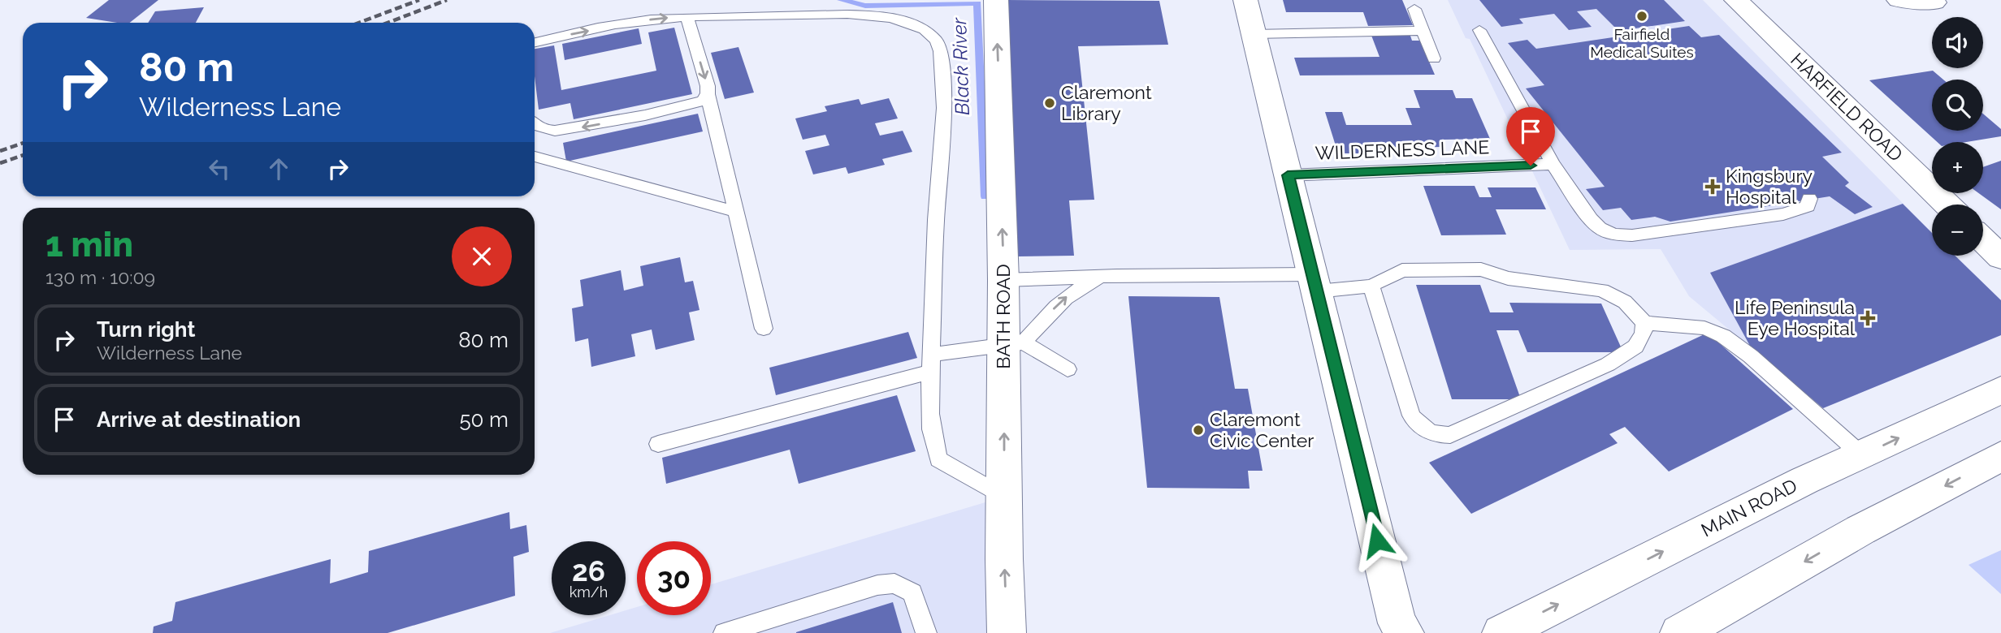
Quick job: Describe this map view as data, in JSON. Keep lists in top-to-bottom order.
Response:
{
  "streets": {
    "street": ["HARFIELD ROAD", "BATH ROAD", "MAIN ROAD"],
    "lane": ["WILDERNESS LANE"]
  },
  "one_way": ["BATH ROAD"],
  "water": ["Black River"],
  "places": {
    "other": ["Fairfield Medical Suites", "Claremont Library", "Claremont Civic Center"],
    "health": ["Kingsbury Hospital", "Life Peninsula Eye Hospital"]
  },
  "page": {
    "map_buttons": ["+", "−"],
    "turn": ["80 m", "Wilderness Lane"],
    "heading": ["1 min", "130 m · 10:09"],
    "list": [
      {
        "name": "Turn right",
        "note": "Wilderness Lane",
        "value": "80 m"
      },
      {
        "name": "Arrive at destination",
        "value": "50 m"
      }
    ],
    "speed": "26 km/h",
    "limit": "30"
  }
}
